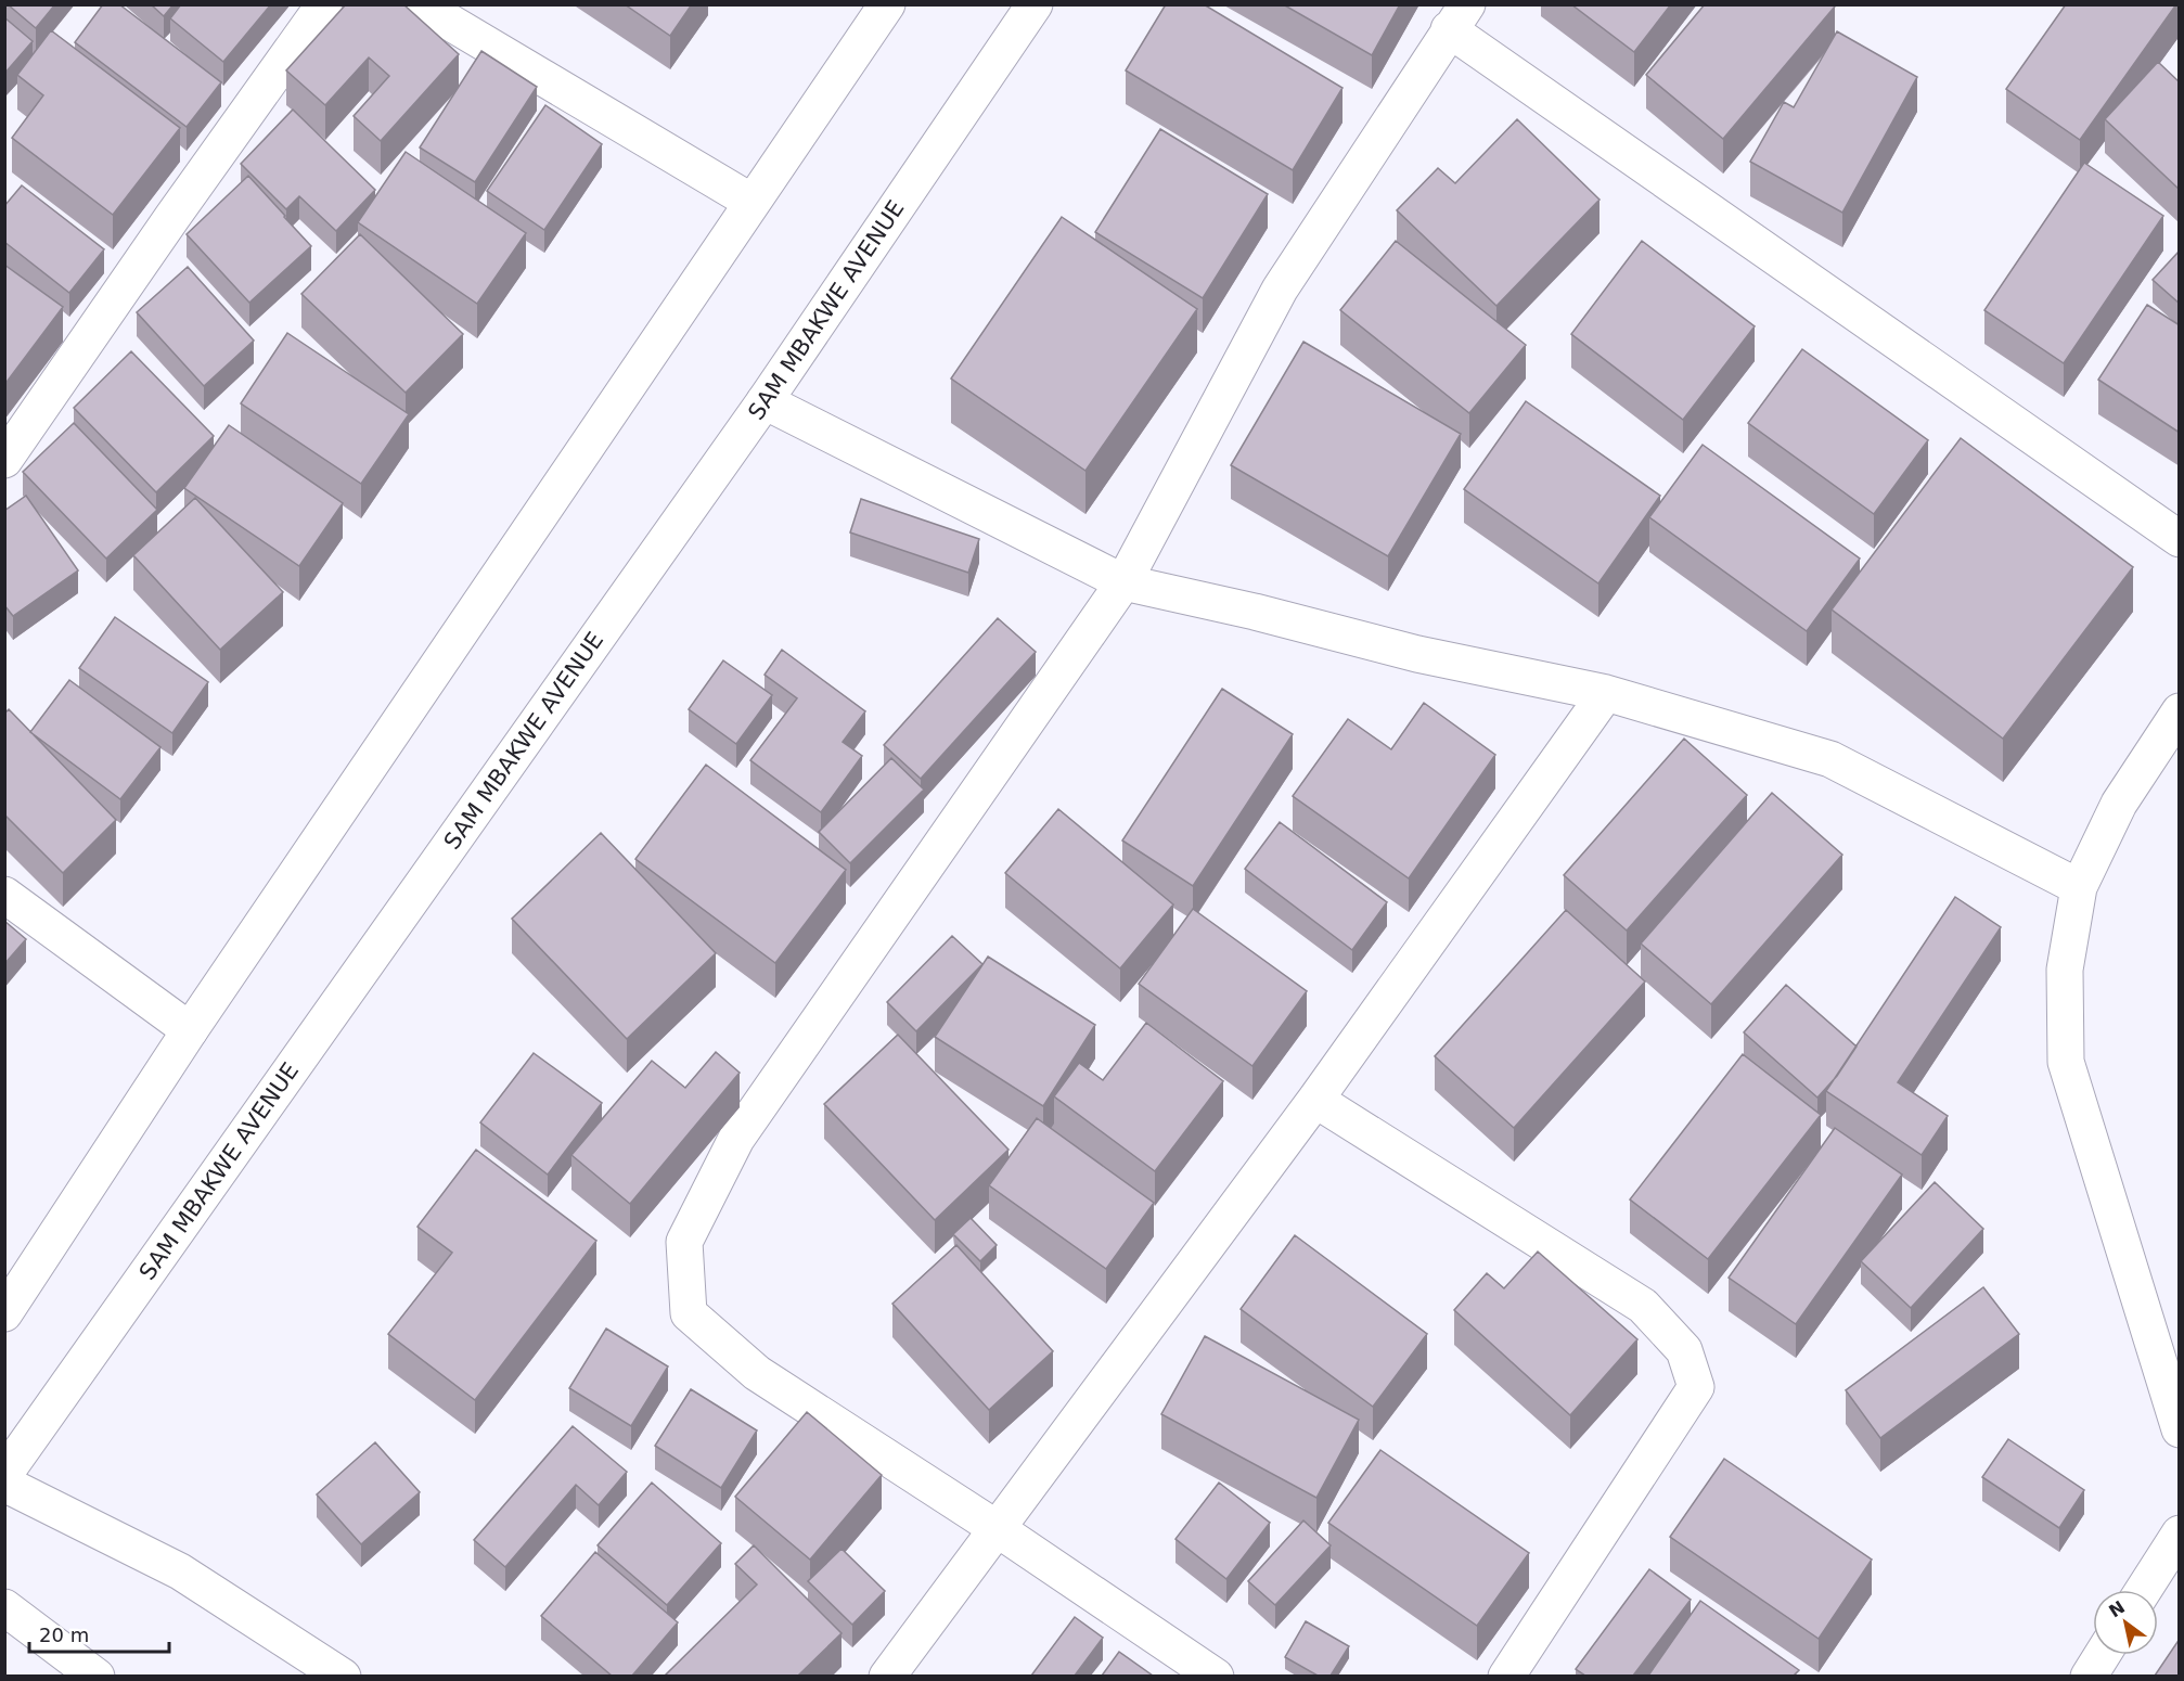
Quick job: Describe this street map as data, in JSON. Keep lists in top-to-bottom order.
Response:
{
  "streets": {
    "street": ["SAM MBAKWE AVENUE"]
  },
  "scale_bar": "20 m",
  "north": "top left"
}
